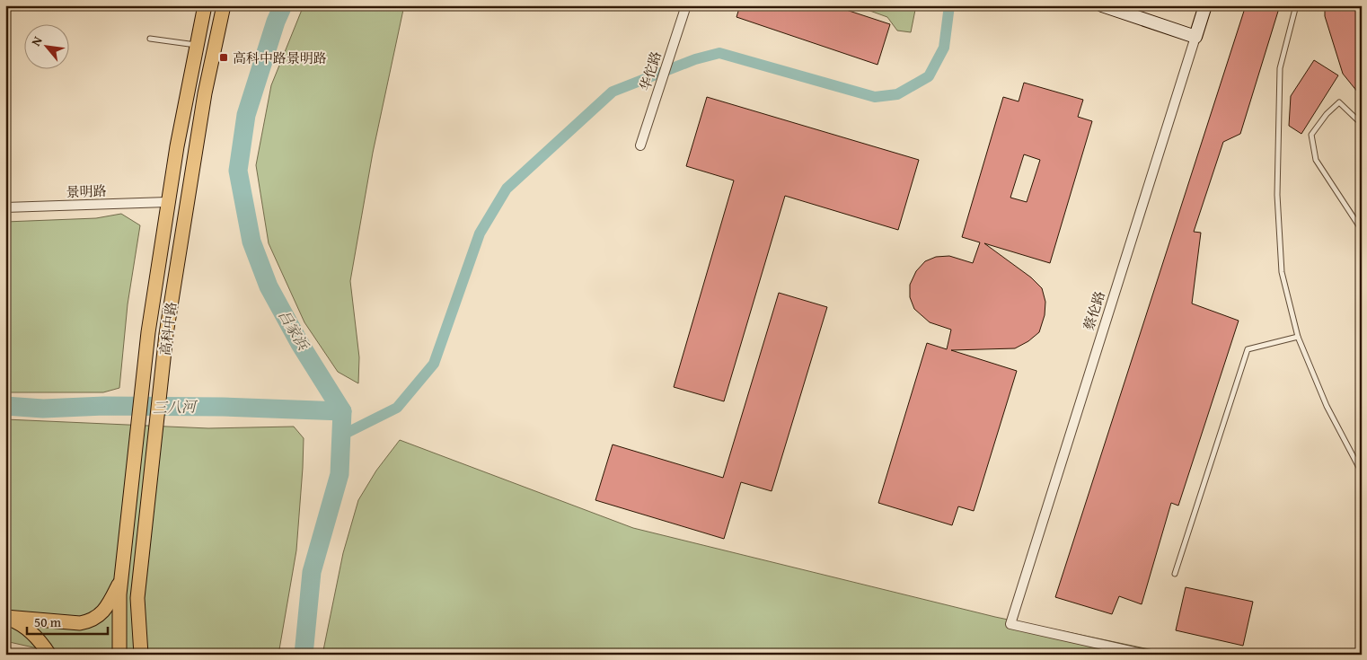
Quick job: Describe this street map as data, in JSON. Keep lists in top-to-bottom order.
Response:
{
  "streets": {
    "main road": ["高科中路"],
    "street": ["华佗路", "景明路", "蔡伦路"]
  },
  "crossings": [
    ["景明路", "高科中路"]
  ],
  "water": ["吕家浜", "三八河"],
  "places": {
    "transit": ["高科中路景明路"]
  },
  "scale_bar": "50 m",
  "north": "top left"
}
